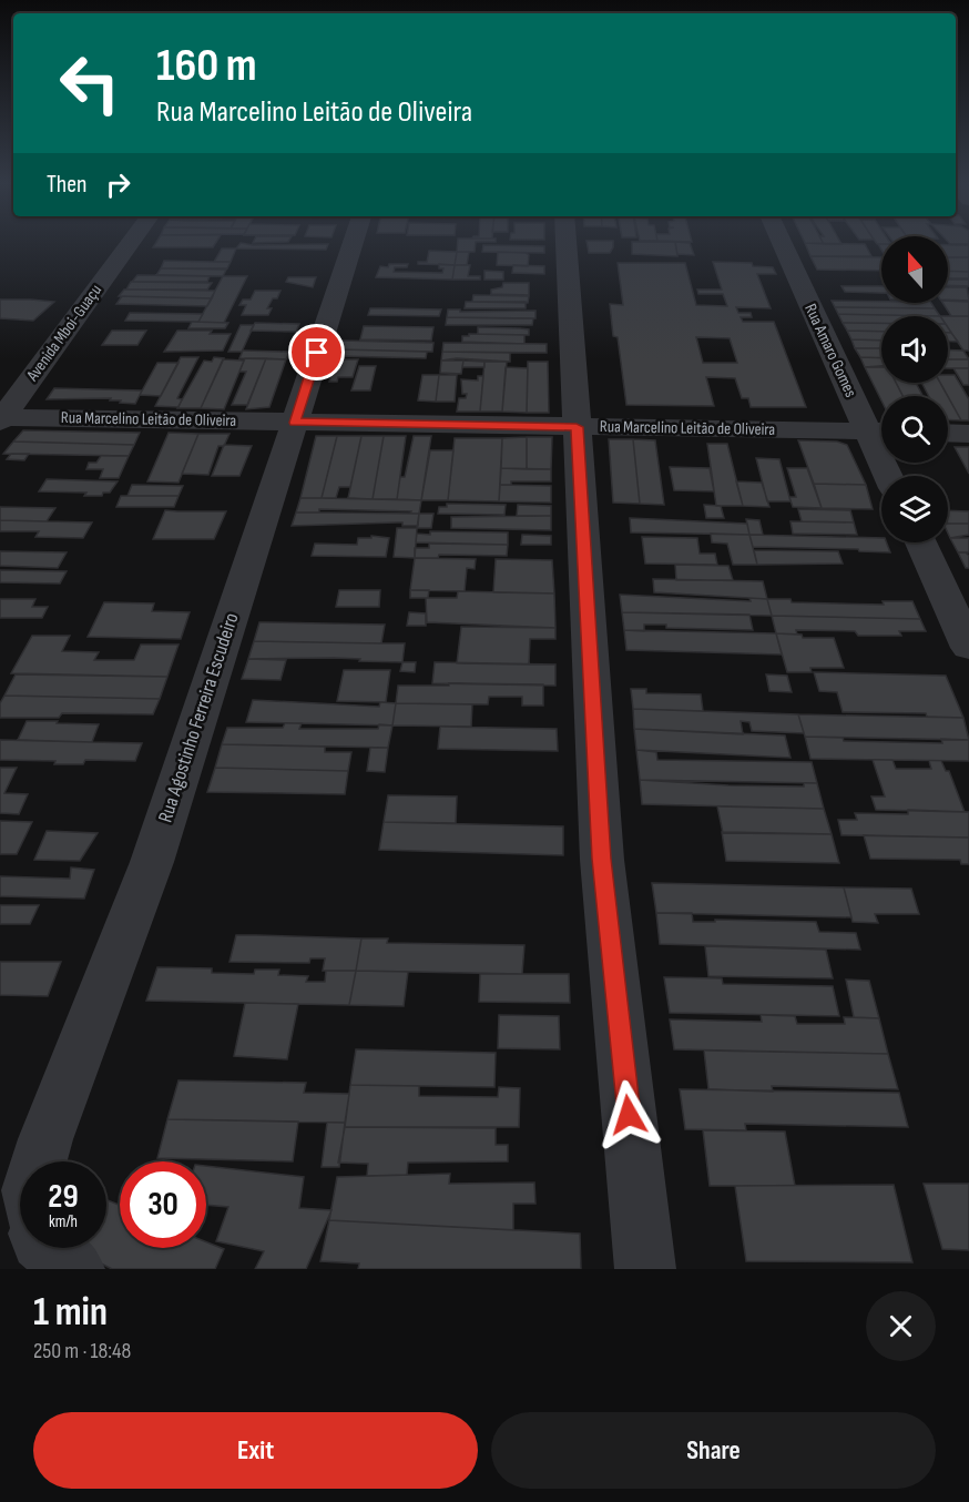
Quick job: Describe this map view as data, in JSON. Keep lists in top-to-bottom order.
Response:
{
  "streets": {
    "street": [
      "Avenida Mboi-Guaçu",
      "Rua Amaro Gomes",
      "Rua Marcelino Leitão de Oliveira",
      "Rua Agostinho Ferreira Escudeiro"
    ]
  },
  "crossings": [
    ["Avenida Mboi-Guaçu", "Rua Marcelino Leitão de Oliveira"],
    ["Rua Amaro Gomes", "Rua Marcelino Leitão de Oliveira"],
    ["Rua Marcelino Leitão de Oliveira", "Rua Agostinho Ferreira Escudeiro"]
  ],
  "north": "top",
  "page": {
    "turn": ["160 m", "Rua Marcelino Leitão de Oliveira"],
    "then": "Then",
    "speed": "29 km/h",
    "limit": "30",
    "heading": ["1 min", "250 m · 18:48"],
    "buttons": ["Exit", "Share"]
  }
}
